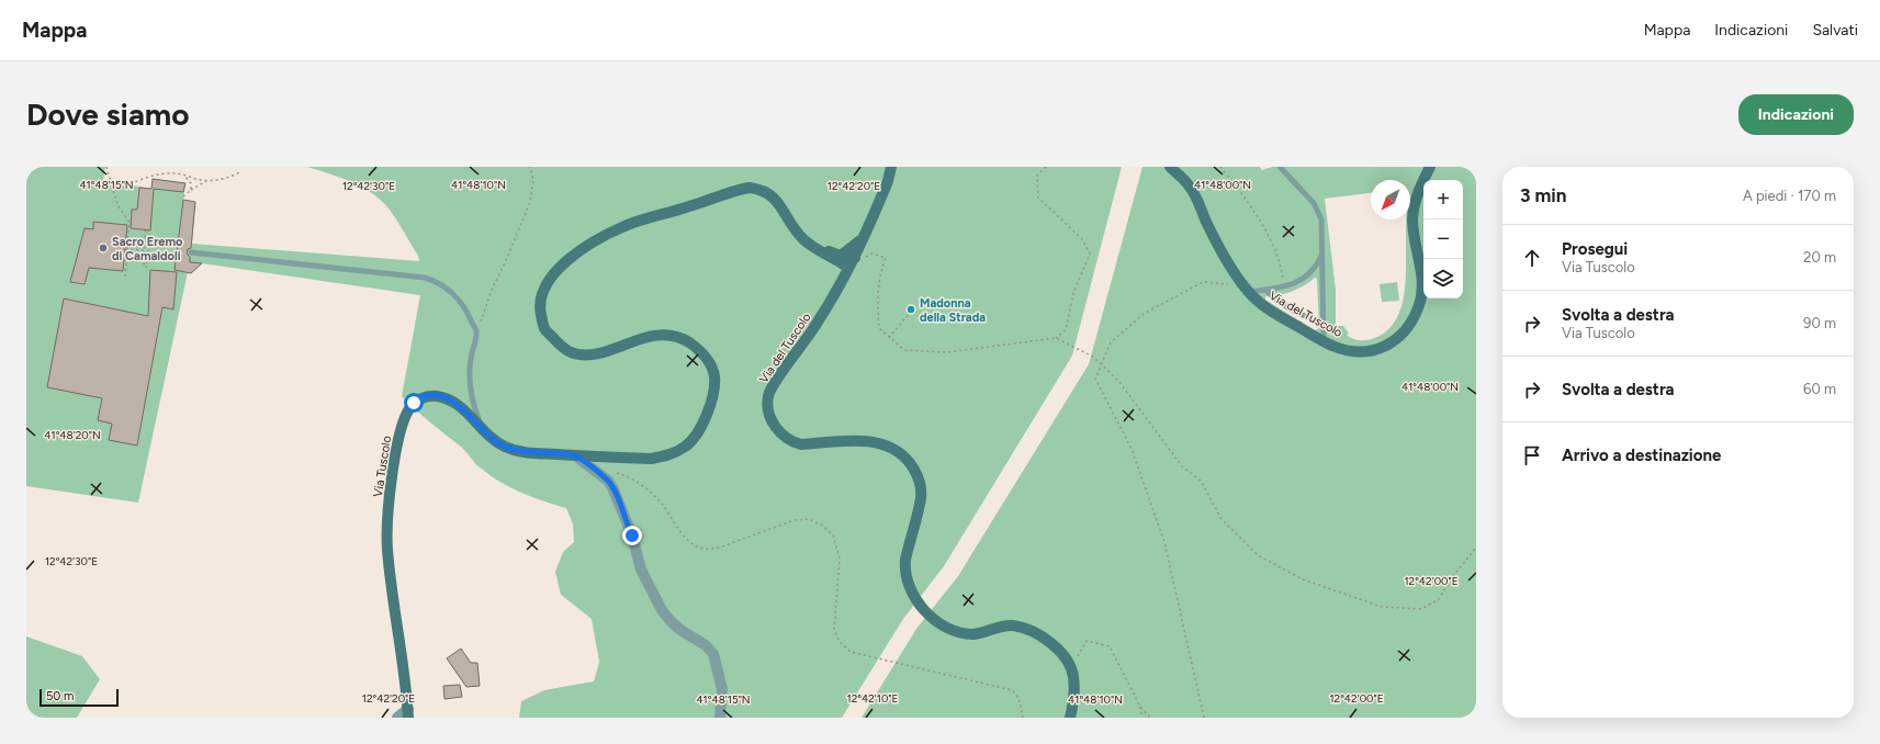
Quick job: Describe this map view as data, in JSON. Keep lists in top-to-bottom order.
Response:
{
  "streets": {
    "street": ["Via del Tuscolo", "Via Tuscolo"]
  },
  "places": ["Sacro Eremo di Camaldoli", "Madonna della Strada"],
  "scale_bar": "50 m",
  "north": "bottom left",
  "page": {
    "header": "Mappa",
    "nav": ["Mappa", "Indicazioni", "Salvati"],
    "buttons": "Indicazioni",
    "title": "Dove siamo",
    "heading": ["3 min", "A piedi · 170 m"],
    "map_buttons": ["+", "−"],
    "list": [
      ["Prosegui", "Via Tuscolo", "20 m"],
      ["Svolta a destra", "Via Tuscolo", "90 m"],
      ["Svolta a destra", "60 m"],
      "Arrivo a destinazione"
    ],
    "scale": "50 m"
  },
  "coordinates": [
    "41°48'00\"N",
    "41°48'15\"N",
    "41°48'10\"N",
    "12°42'30\"E",
    "12°42'20\"E",
    "41°48'20\"N",
    "12°42'00\"E",
    "12°42'10\"E"
  ]
}
